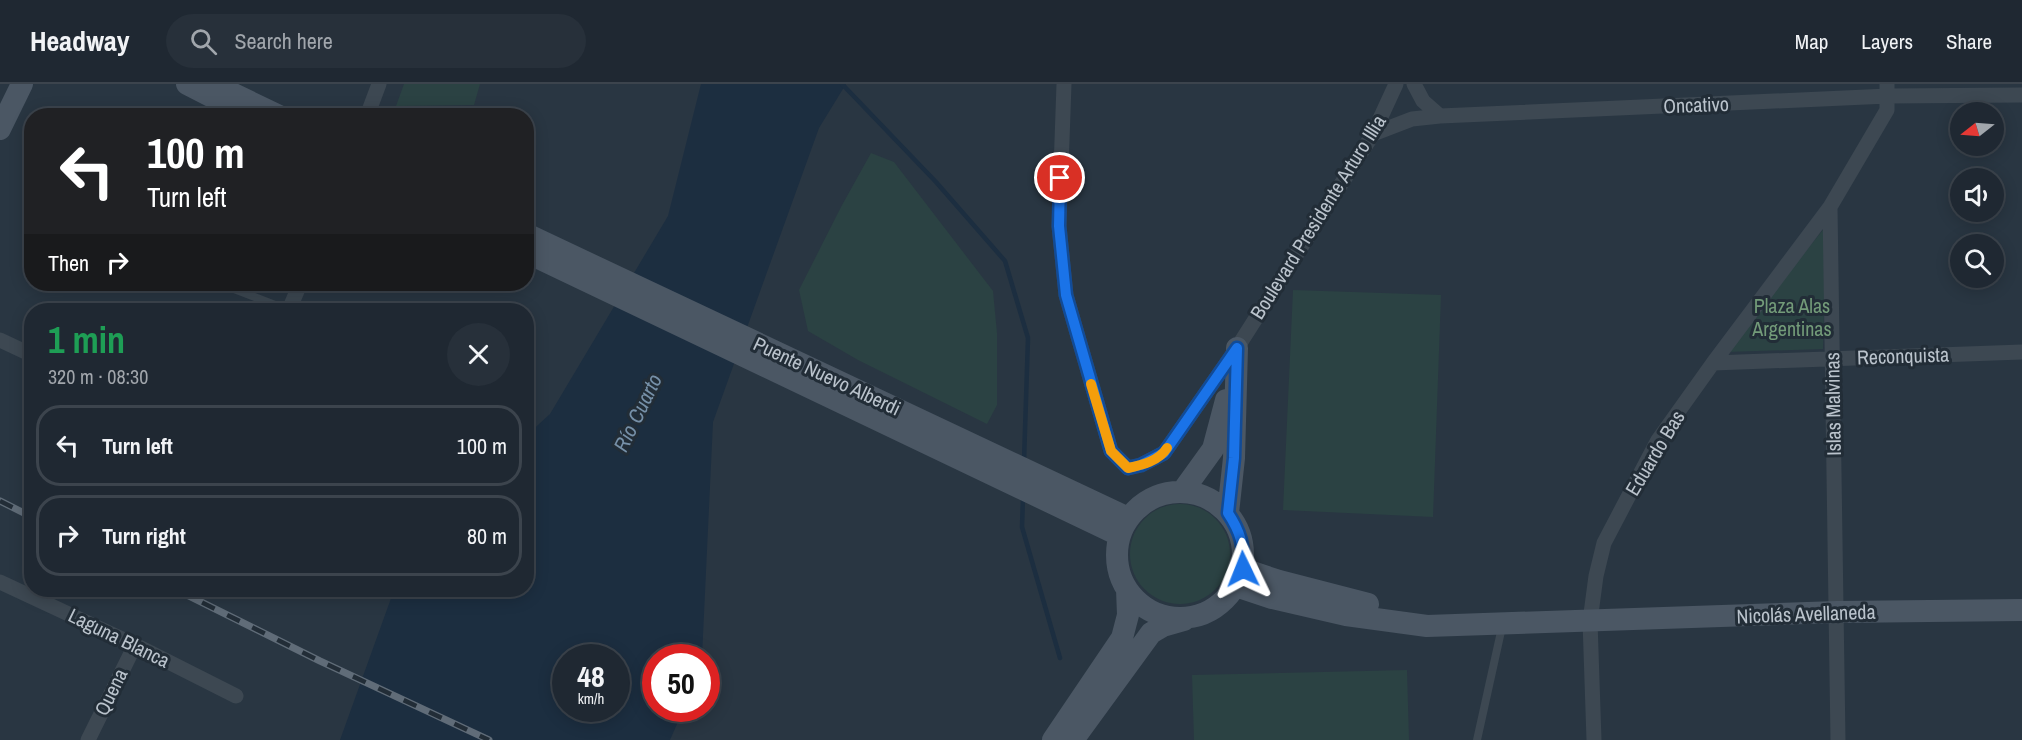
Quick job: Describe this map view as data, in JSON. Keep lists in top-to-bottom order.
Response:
{
  "streets": {
    "main road": ["Puente Nuevo Alberdi", "Nicolás Avellaneda"],
    "street": [
      "Oncativo",
      "Boulevard Presidente Arturo Illia",
      "Reconquista",
      "Islas Malvinas",
      "Eduardo Bas",
      "Laguna Blanca",
      "Quena"
    ]
  },
  "crossings": [
    ["Oncativo", "Boulevard Presidente Arturo Illia"],
    ["Reconquista", "Islas Malvinas"],
    ["Reconquista", "Eduardo Bas"],
    ["Puente Nuevo Alberdi", "Nicolás Avellaneda"],
    ["Islas Malvinas", "Eduardo Bas"],
    ["Islas Malvinas", "Nicolás Avellaneda"],
    ["Eduardo Bas", "Nicolás Avellaneda"],
    ["Laguna Blanca", "Quena"]
  ],
  "water": ["Río Cuarto"],
  "parks": ["Plaza Alas Argentinas"],
  "north": "left",
  "page": {
    "header": "Headway",
    "search": "Search here",
    "nav": ["Map", "Layers", "Share"],
    "turn": ["100 m", "Turn left"],
    "then": "Then",
    "heading": ["1 min", "320 m · 08:30"],
    "list": [
      {
        "name": "Turn left",
        "value": "100 m"
      },
      {
        "name": "Turn right",
        "value": "80 m"
      }
    ],
    "speed": "48 km/h",
    "limit": "50"
  }
}
